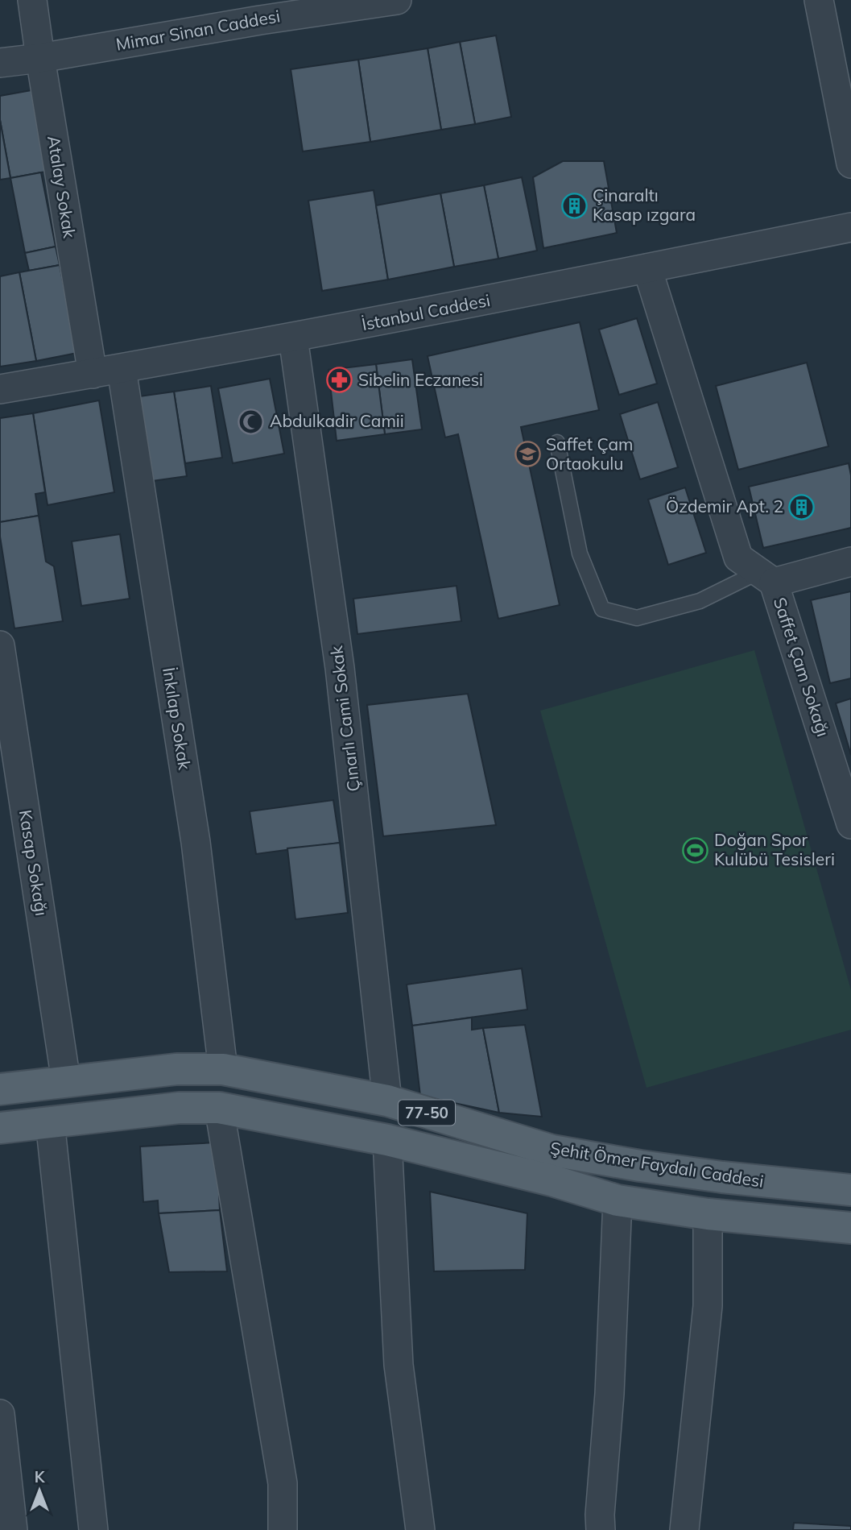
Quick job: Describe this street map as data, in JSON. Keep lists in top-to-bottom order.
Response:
{
  "streets": {
    "main road": ["77-50", "Şehit Ömer Faydalı Caddesi"],
    "street": [
      "Mimar Sinan Caddesi",
      "Atalay Sokak",
      "İstanbul Caddesi",
      "Saffet Çam Sokağı",
      "İnkılap Sokak",
      "Çınarlı Cami Sokak",
      "Kasap Sokağı"
    ]
  },
  "crossings": [
    ["Mimar Sinan Caddesi", "Atalay Sokak"],
    ["Atalay Sokak", "İstanbul Caddesi"],
    ["İstanbul Caddesi", "İnkılap Sokak"],
    ["İstanbul Caddesi", "Çınarlı Cami Sokak"],
    ["İnkılap Sokak", "Şehit Ömer Faydalı Caddesi"],
    ["Çınarlı Cami Sokak", "Şehit Ömer Faydalı Caddesi"],
    ["Kasap Sokağı", "Şehit Ömer Faydalı Caddesi"]
  ],
  "places": {
    "building": ["Çinaraltı Kasap ızgara", "Özdemir Apt. 2"],
    "pharmacy": ["Sibelin Eczanesi"],
    "mosque": ["Abdulkadir Camii"],
    "school or university": ["Saffet Çam Ortaokulu"],
    "sports": ["Doğan Spor Kulübü Tesisleri"]
  },
  "north": "top"
}
